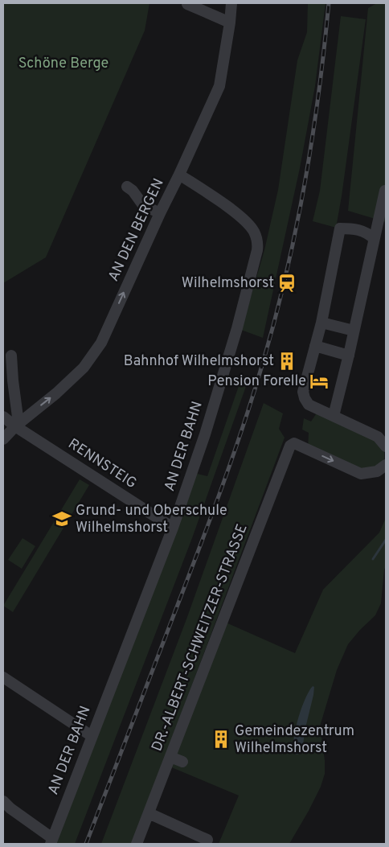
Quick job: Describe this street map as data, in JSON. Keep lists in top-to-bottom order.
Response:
{
  "streets": {
    "street": [
      "AN DEN BERGEN",
      "AN DER BAHN",
      "RENNSTEIG",
      "DR.-ALBERT-SCHWEITZER-STRASSE"
    ]
  },
  "crossings": [
    ["AN DEN BERGEN", "AN DER BAHN"],
    ["AN DEN BERGEN", "RENNSTEIG"],
    ["AN DER BAHN", "RENNSTEIG"]
  ],
  "one_way": ["AN DEN BERGEN", "DR.-ALBERT-SCHWEITZER-STRASSE"],
  "parks": ["Schöne Berge"],
  "places": {
    "station": ["Wilhelmshorst"],
    "building": ["Bahnhof Wilhelmshorst", "Gemeindezentrum Wilhelmshorst"],
    "hotel": ["Pension Forelle"],
    "school or university": ["Grund- und Oberschule Wilhelmshorst"]
  }
}
